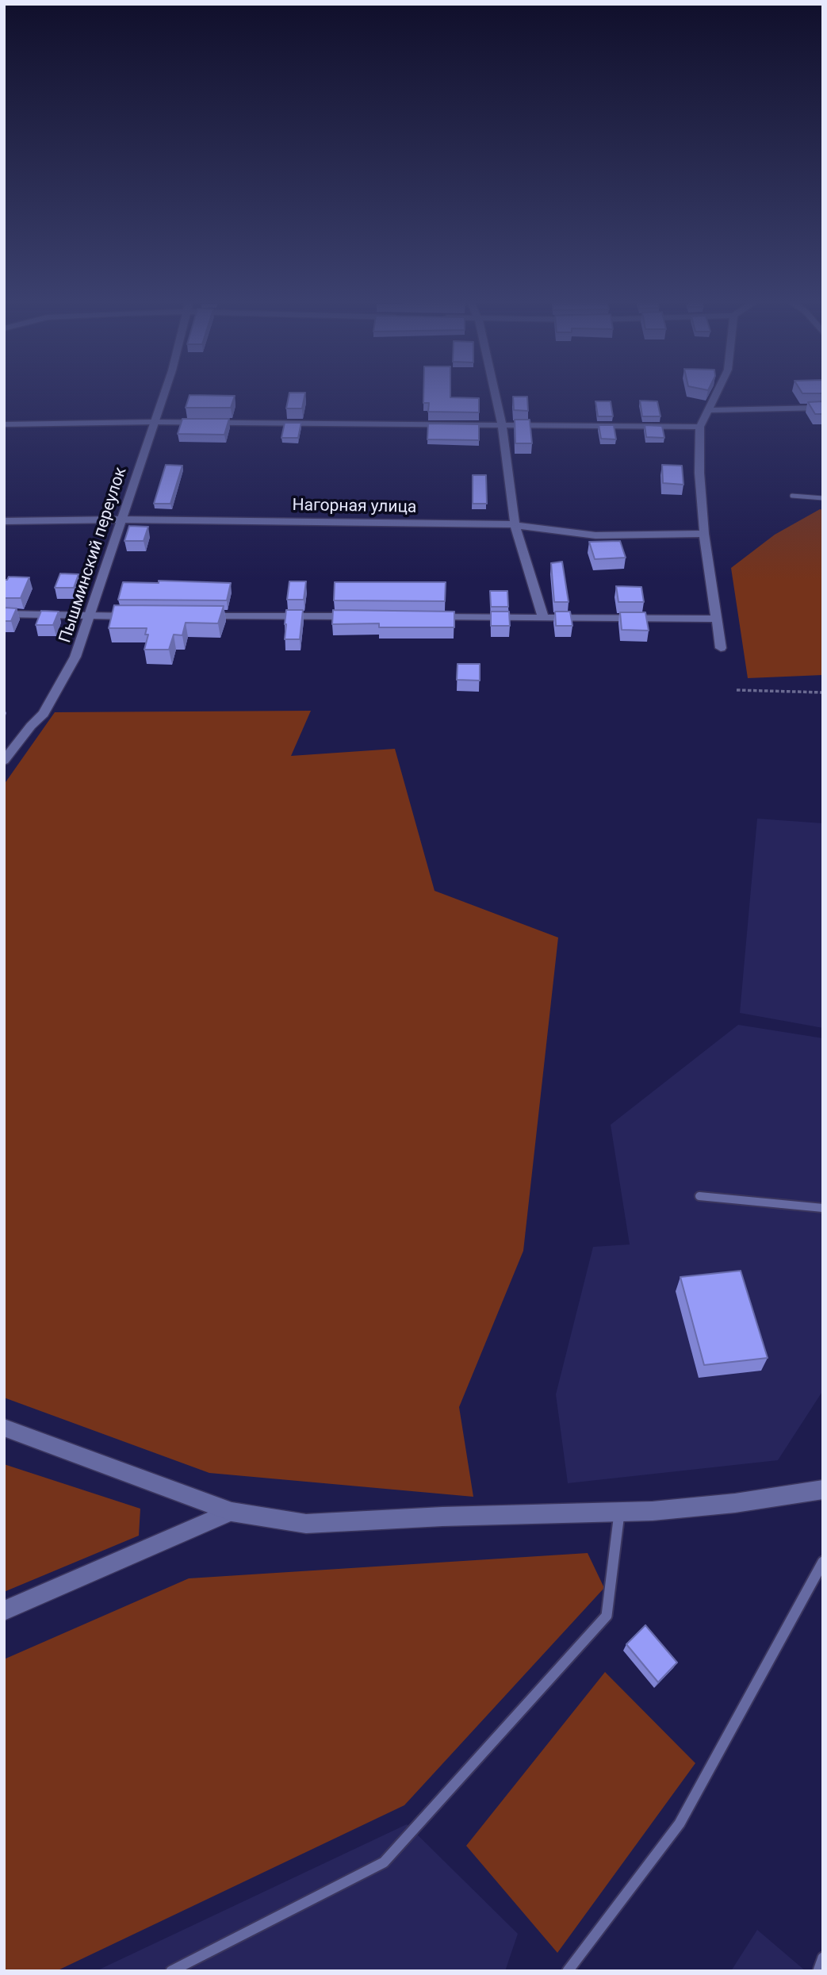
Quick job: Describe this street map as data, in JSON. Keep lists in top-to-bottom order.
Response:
{
  "streets": {
    "street": ["Нагорная улица", "Пышминский переулок"]
  },
  "crossings": [
    ["Нагорная улица", "Пышминский переулок"]
  ]
}
